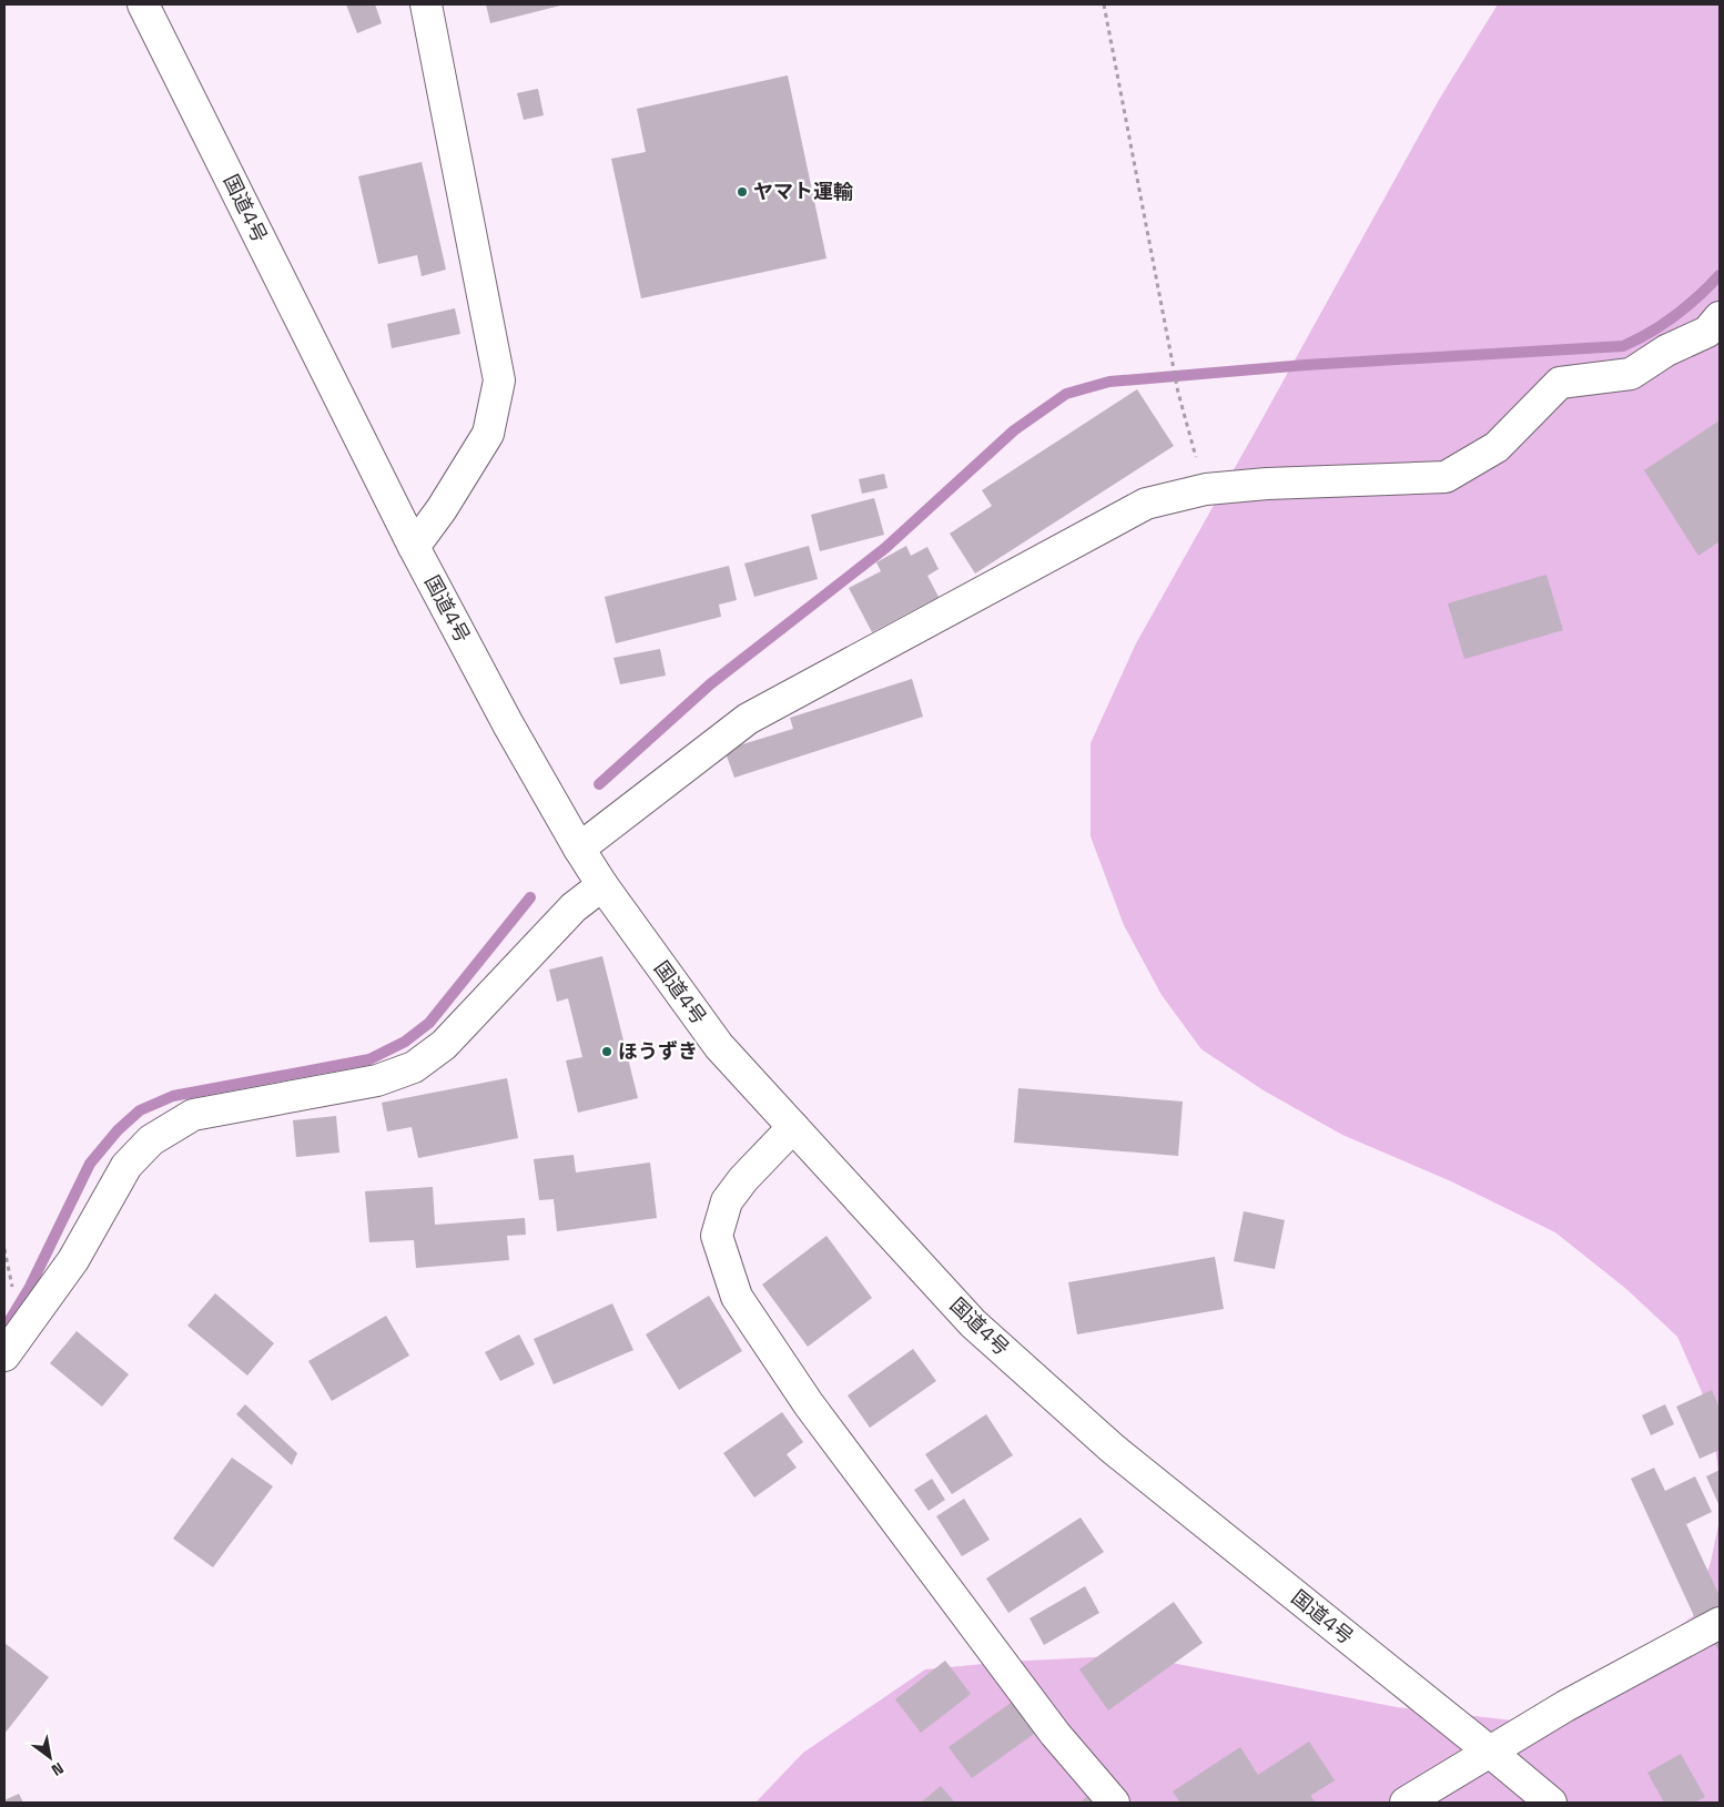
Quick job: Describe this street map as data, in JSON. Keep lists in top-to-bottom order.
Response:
{
  "streets": {
    "main road": ["国道4号"]
  },
  "places": ["ヤマト運輸", "ほうずき"],
  "north": "bottom right"
}
